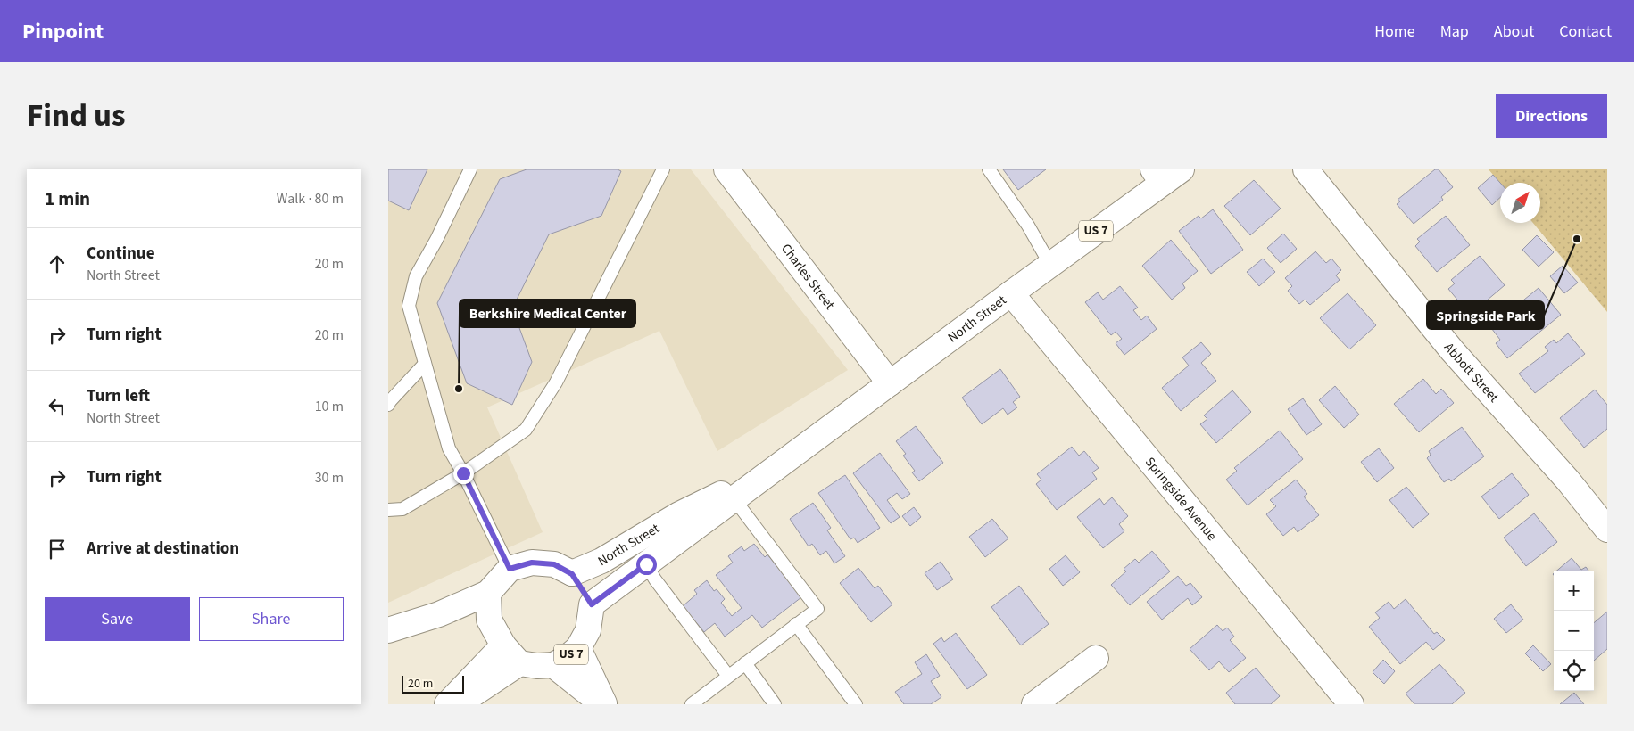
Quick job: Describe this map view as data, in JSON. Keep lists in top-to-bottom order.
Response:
{
  "streets": {
    "main road": [
      "US 7",
      "Charles Street",
      "North Street",
      "Abbott Street",
      "Springside Avenue"
    ]
  },
  "crossings": [
    ["US 7", "North Street"],
    ["Charles Street", "North Street"],
    ["North Street", "Springside Avenue"]
  ],
  "places": ["Springside Park", "Berkshire Medical Center"],
  "scale_bar": "20 m",
  "north": "top right",
  "page": {
    "header": "Pinpoint",
    "nav": [
      "Home",
      "Map",
      "About",
      "Contact"
    ],
    "title": "Find us",
    "buttons": [
      "Directions",
      ["Save", "Share"]
    ],
    "heading": ["1 min", "Walk · 80 m"],
    "list": [
      ["Continue", "North Street", "20 m"],
      ["Turn right", "20 m"],
      ["Turn left", "North Street", "10 m"],
      ["Turn right", "30 m"],
      "Arrive at destination"
    ],
    "map_buttons": ["+", "−"],
    "scale": "20 m"
  }
}
